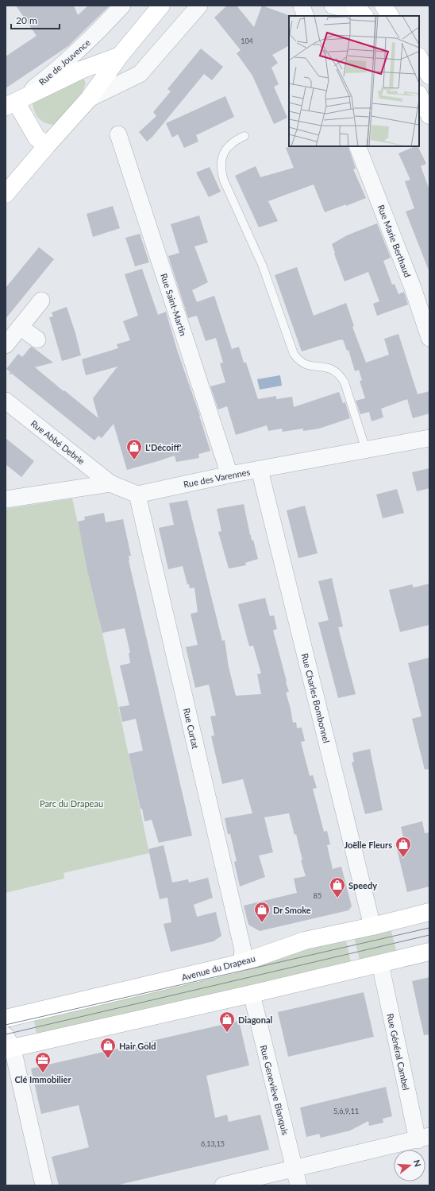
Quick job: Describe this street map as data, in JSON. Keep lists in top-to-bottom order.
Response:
{
  "streets": {
    "main road": ["Rue de Jouvence", "Avenue du Drapeau"],
    "street": [
      "Rue Marie Berthaud",
      "Rue Saint-Martin",
      "Rue Abbé Debrie",
      "Rue des Varennes",
      "Rue Charles Bombonnel",
      "Rue Curtat",
      "Rue Général Cambel",
      "Rue Geneviève Bianquis"
    ]
  },
  "crossings": [
    ["Rue Saint-Martin", "Rue des Varennes"],
    ["Rue des Varennes", "Rue Charles Bombonnel"],
    ["Rue des Varennes", "Rue Curtat"],
    ["Rue Charles Bombonnel", "Avenue du Drapeau"],
    ["Rue Curtat", "Avenue du Drapeau"]
  ],
  "parks": ["Parc du Drapeau"],
  "places": {
    "shop": [
      "L'Décoiff'",
      "Joëlle Fleurs",
      "Speedy",
      "Dr Smoke",
      "Diagonal",
      "Hair Gold"
    ],
    "office": ["Clé Immobilier"]
  },
  "house_numbers": [
    "104",
    "85",
    "5,6,9,11",
    "6,13,15"
  ],
  "scale_bar": "20 m",
  "north": "right"
}
